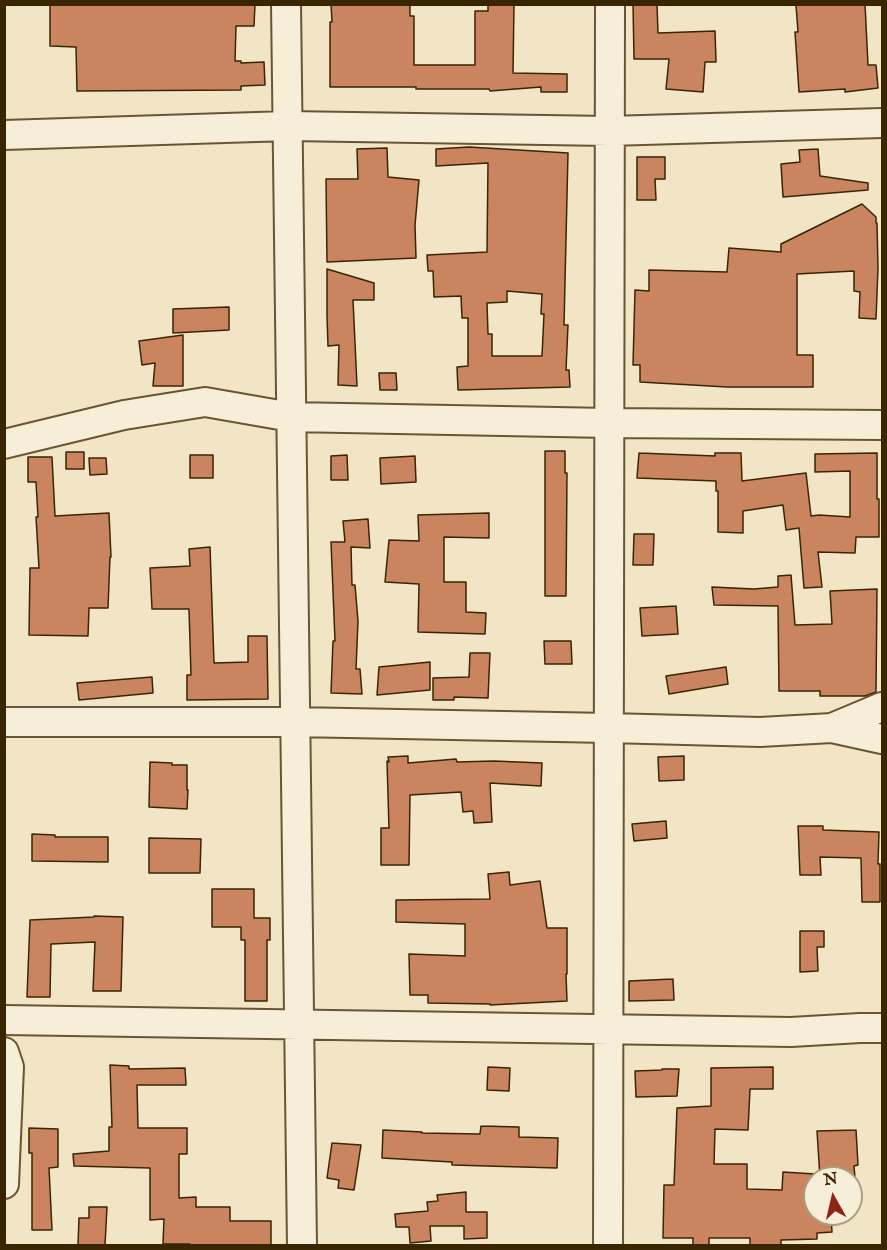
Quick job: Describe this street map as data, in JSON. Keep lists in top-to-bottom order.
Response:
{
  "north": "top"
}
